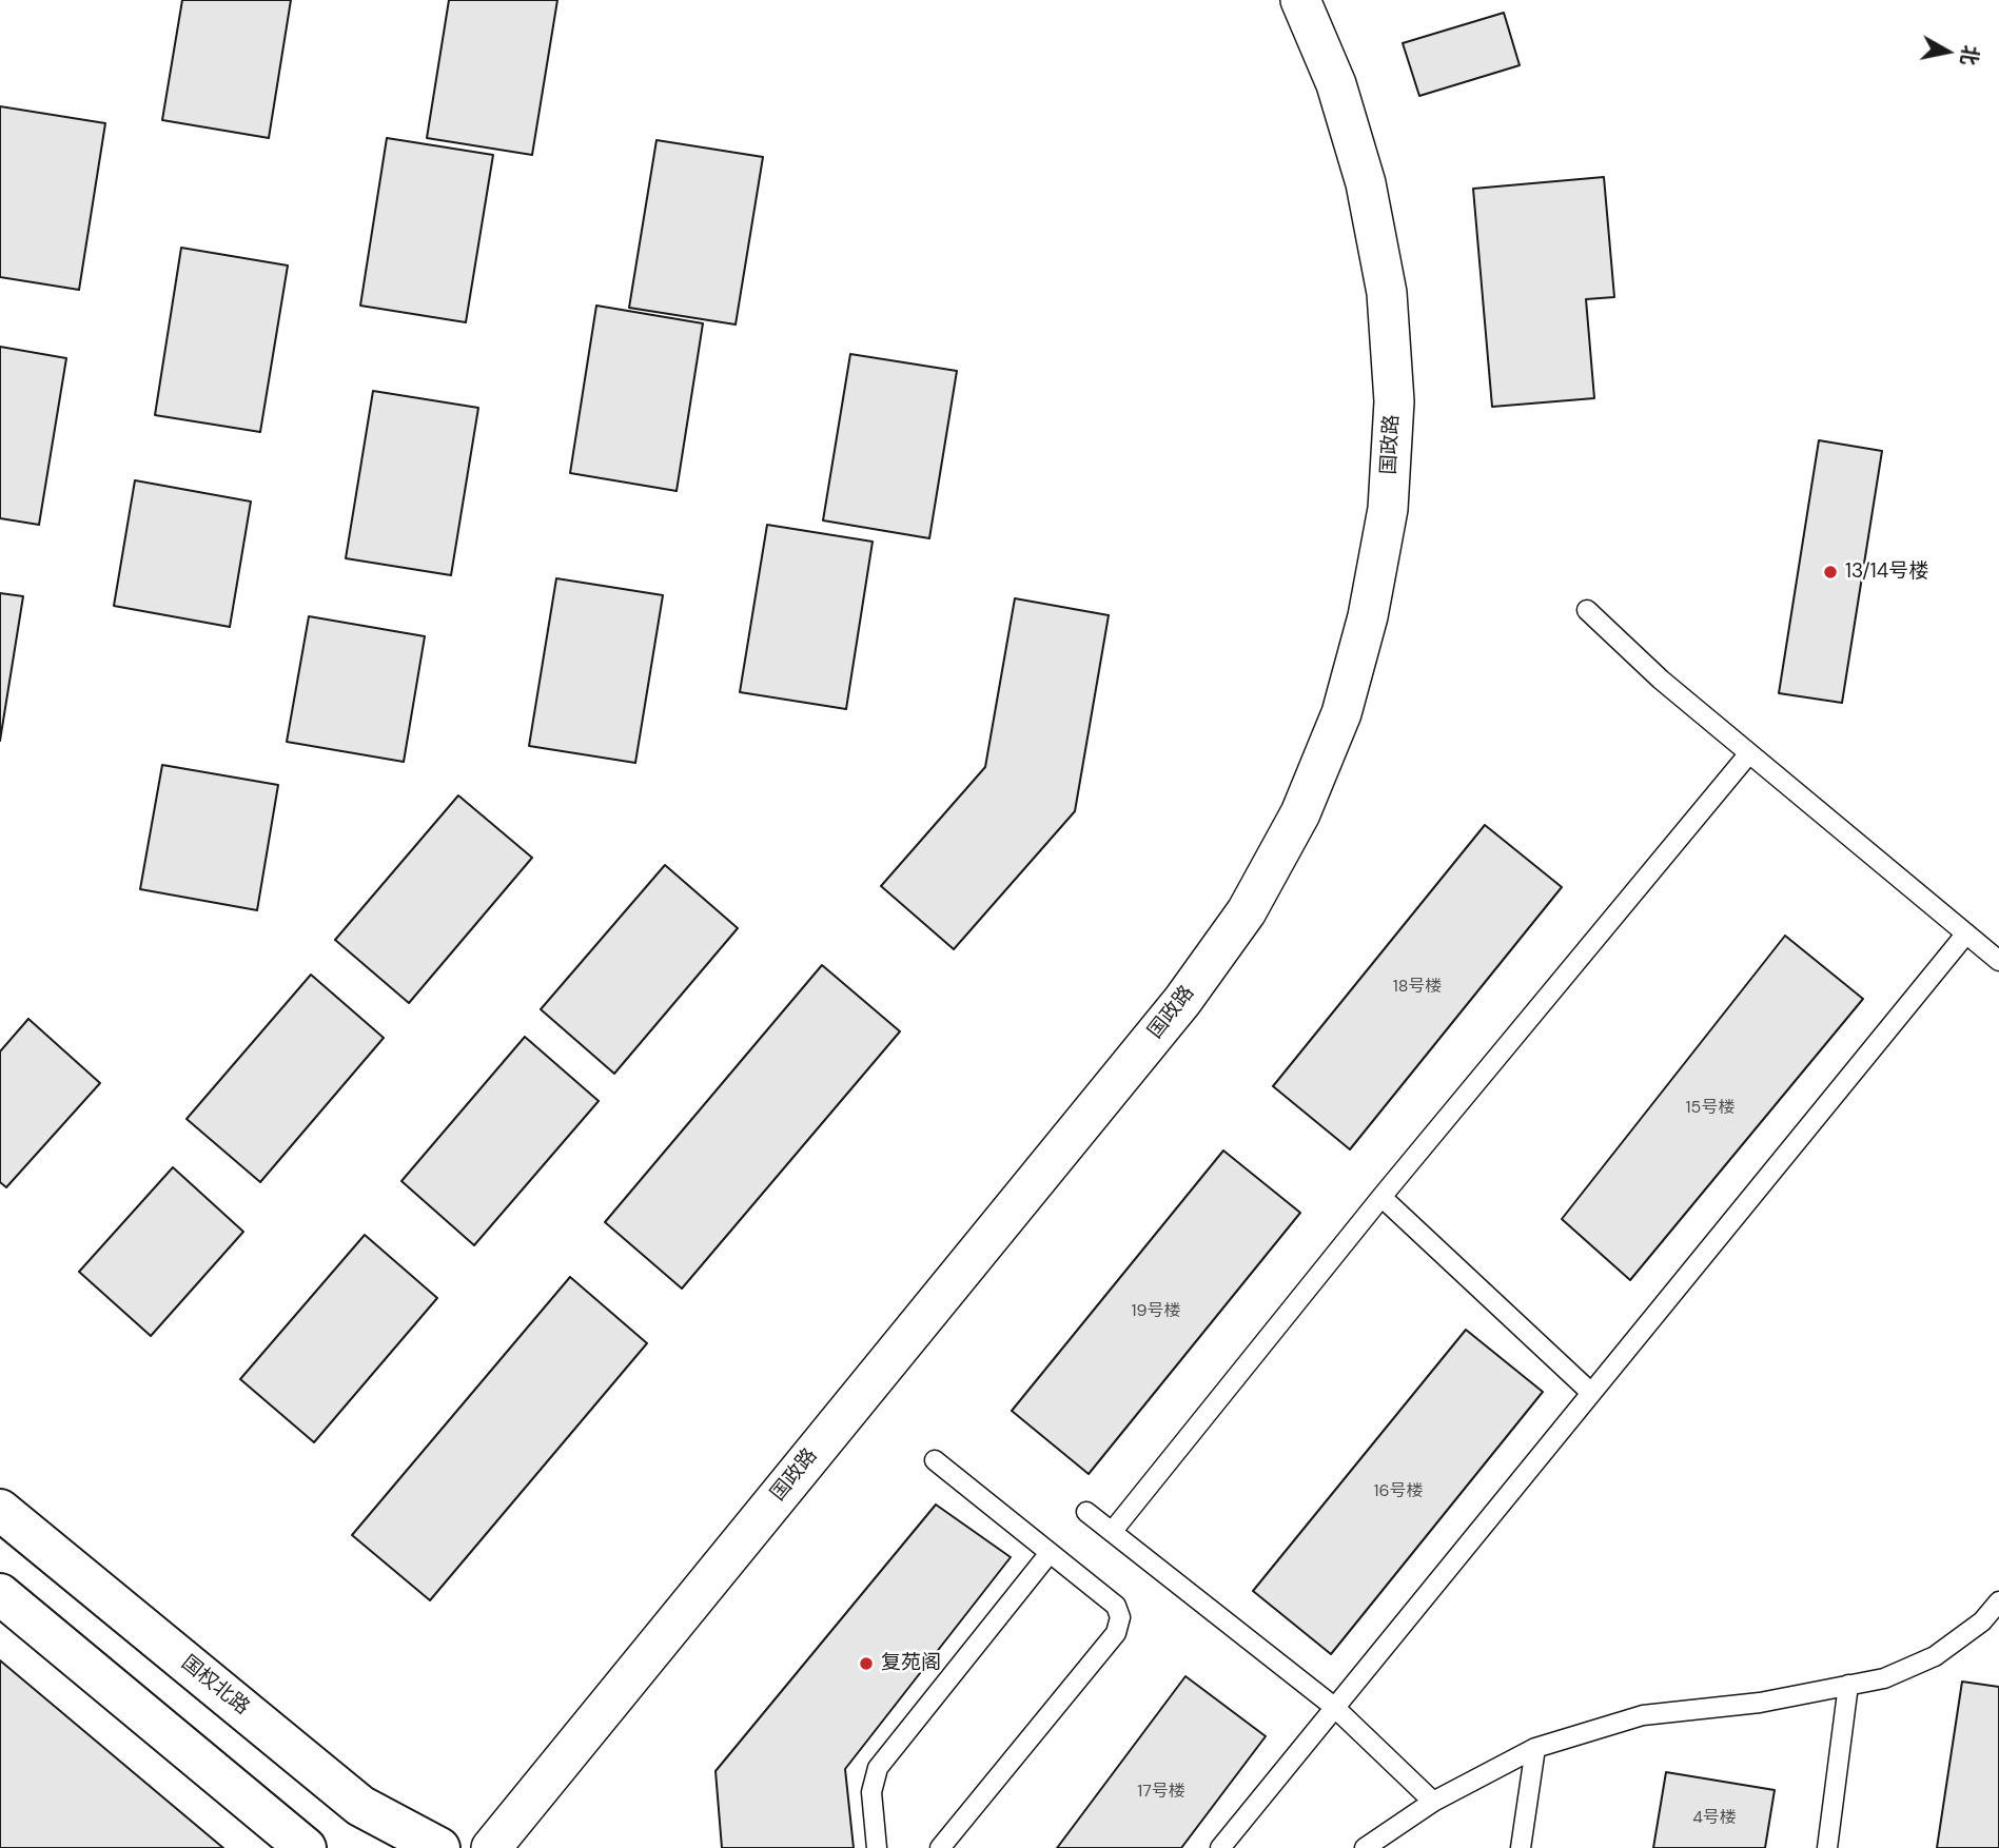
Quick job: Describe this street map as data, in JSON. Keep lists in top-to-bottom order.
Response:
{
  "streets": {
    "main road": ["国权北路"],
    "street": ["国政路"]
  },
  "places": ["13/14号楼", "复苑阁"],
  "house_numbers": [
    "18号楼",
    "15号楼",
    "19号楼",
    "16号楼",
    "17号楼",
    "4号楼"
  ],
  "north": "right"
}
